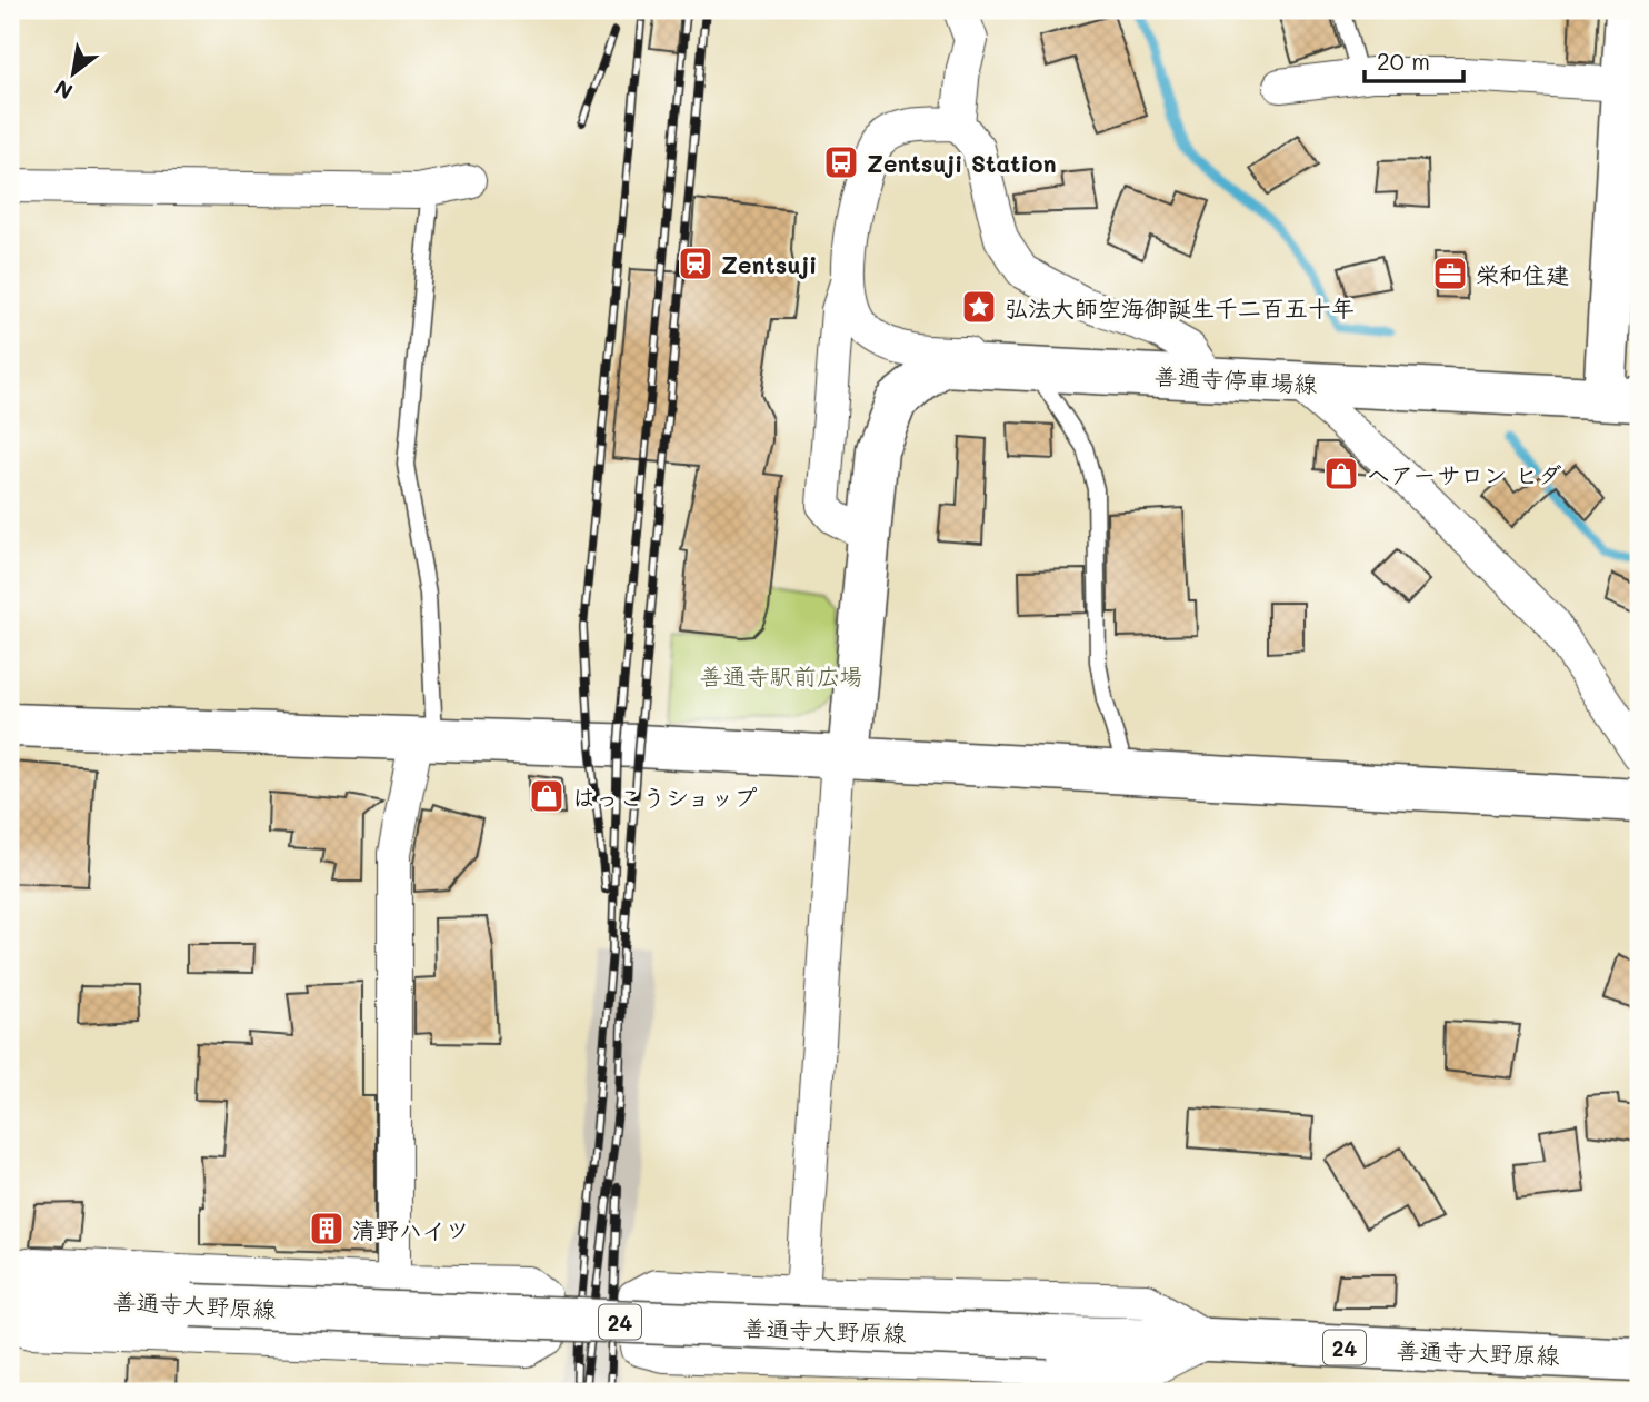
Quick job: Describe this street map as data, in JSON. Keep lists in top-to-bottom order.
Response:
{
  "streets": {
    "main road": ["善通寺停車場線", "善通寺大野原線", "24"]
  },
  "parks": ["善通寺駅前広場"],
  "places": {
    "bus stop": ["Zentsuji Station"],
    "station": ["Zentsuji"],
    "office": ["栄和住建"],
    "place": ["弘法大師空海御誕生千二百五十年"],
    "shop": ["ヘアーサロン ヒダ", "はっこうショップ"],
    "building": ["清野ハイツ"]
  },
  "scale_bar": "20 m",
  "north": "bottom left"
}
